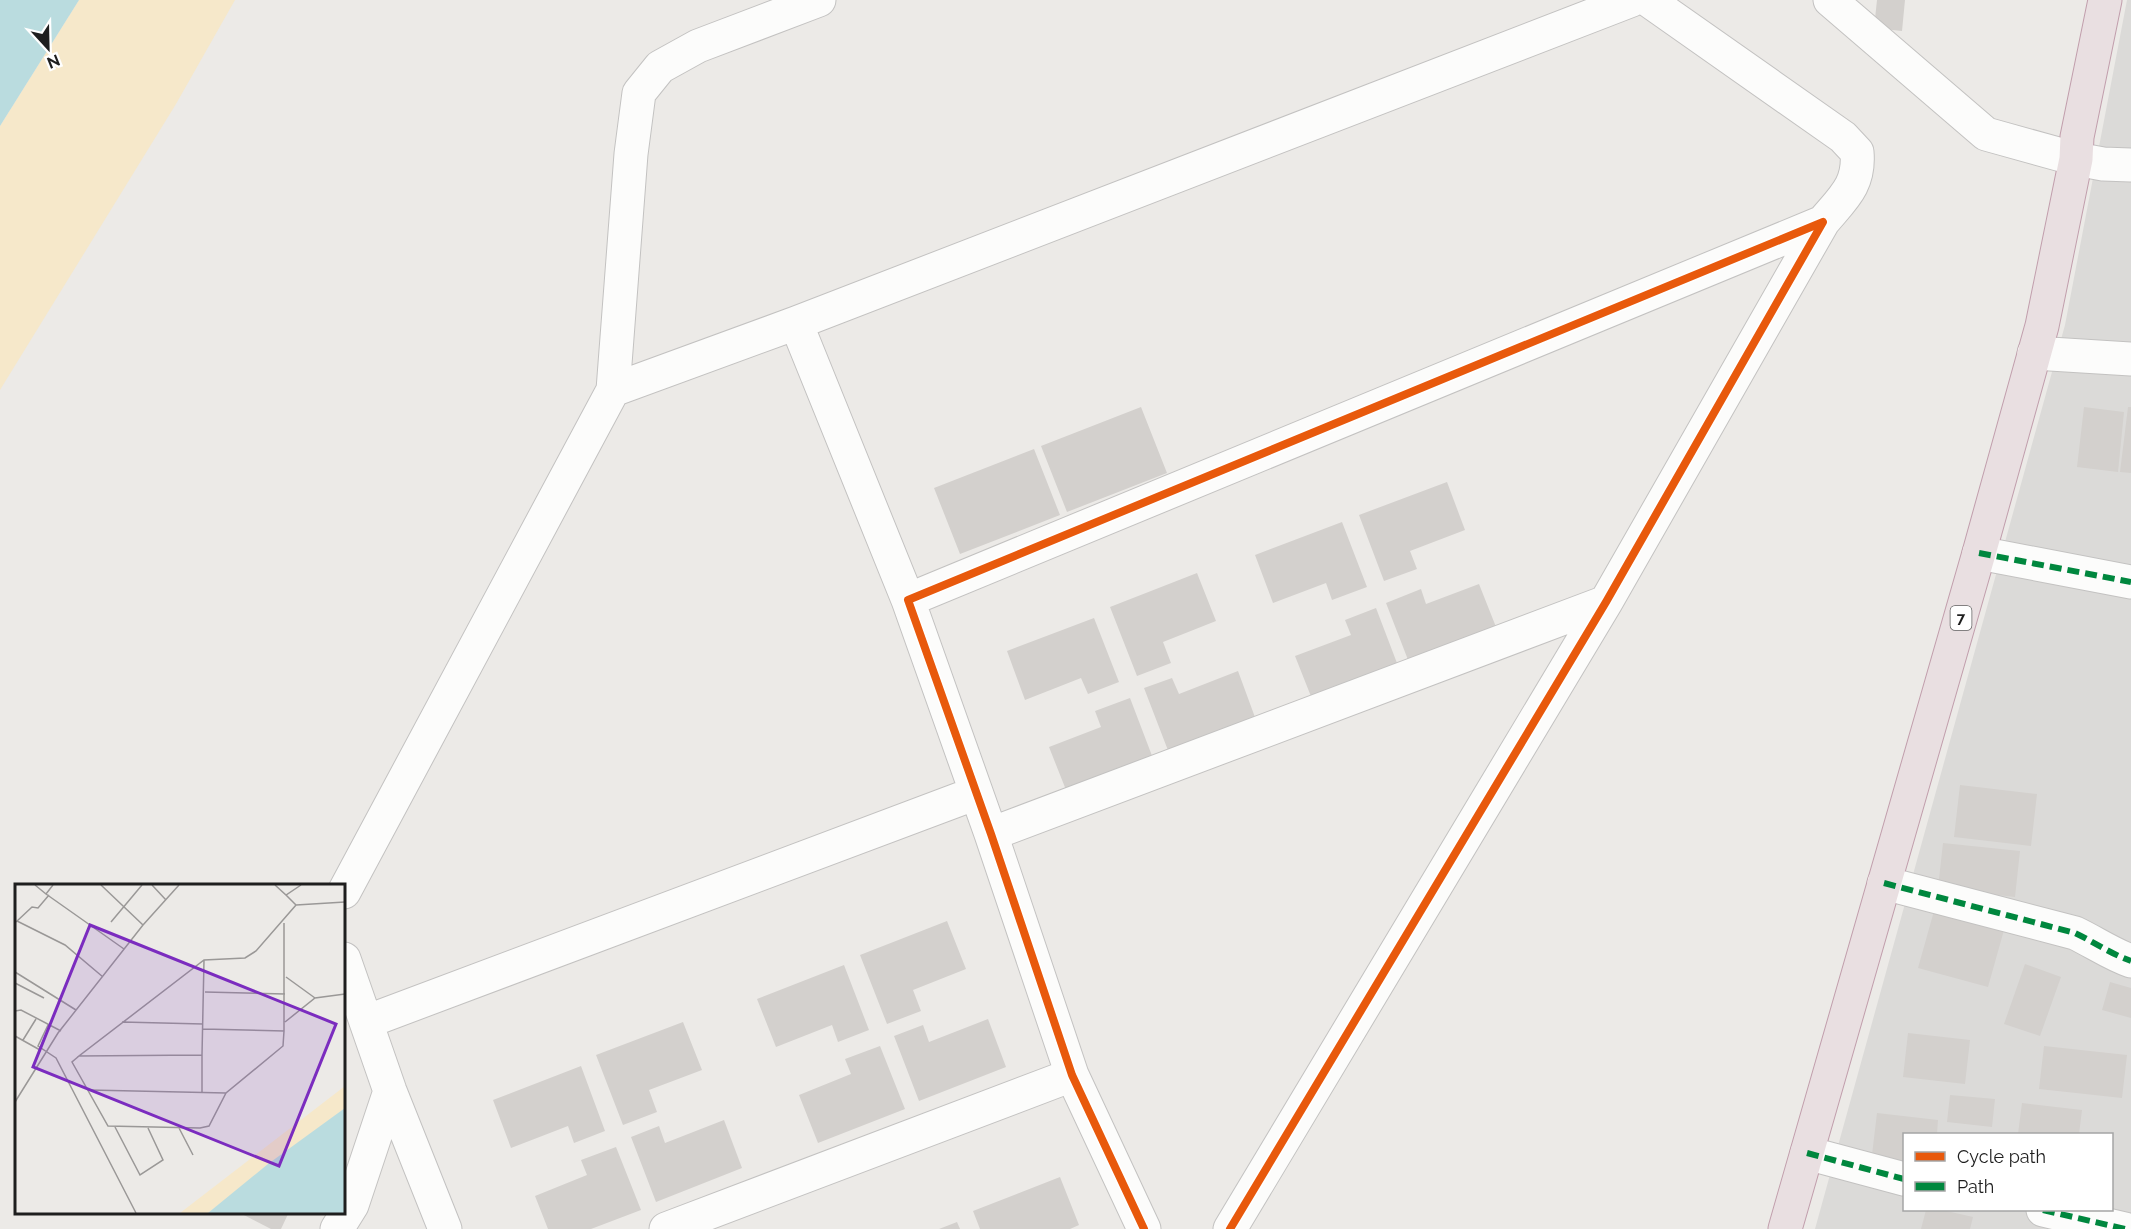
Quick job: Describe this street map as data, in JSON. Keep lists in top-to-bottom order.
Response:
{
  "streets": {
    "highway": ["7"]
  },
  "legend": ["Cycle path", "Path"],
  "north": "bottom"
}
